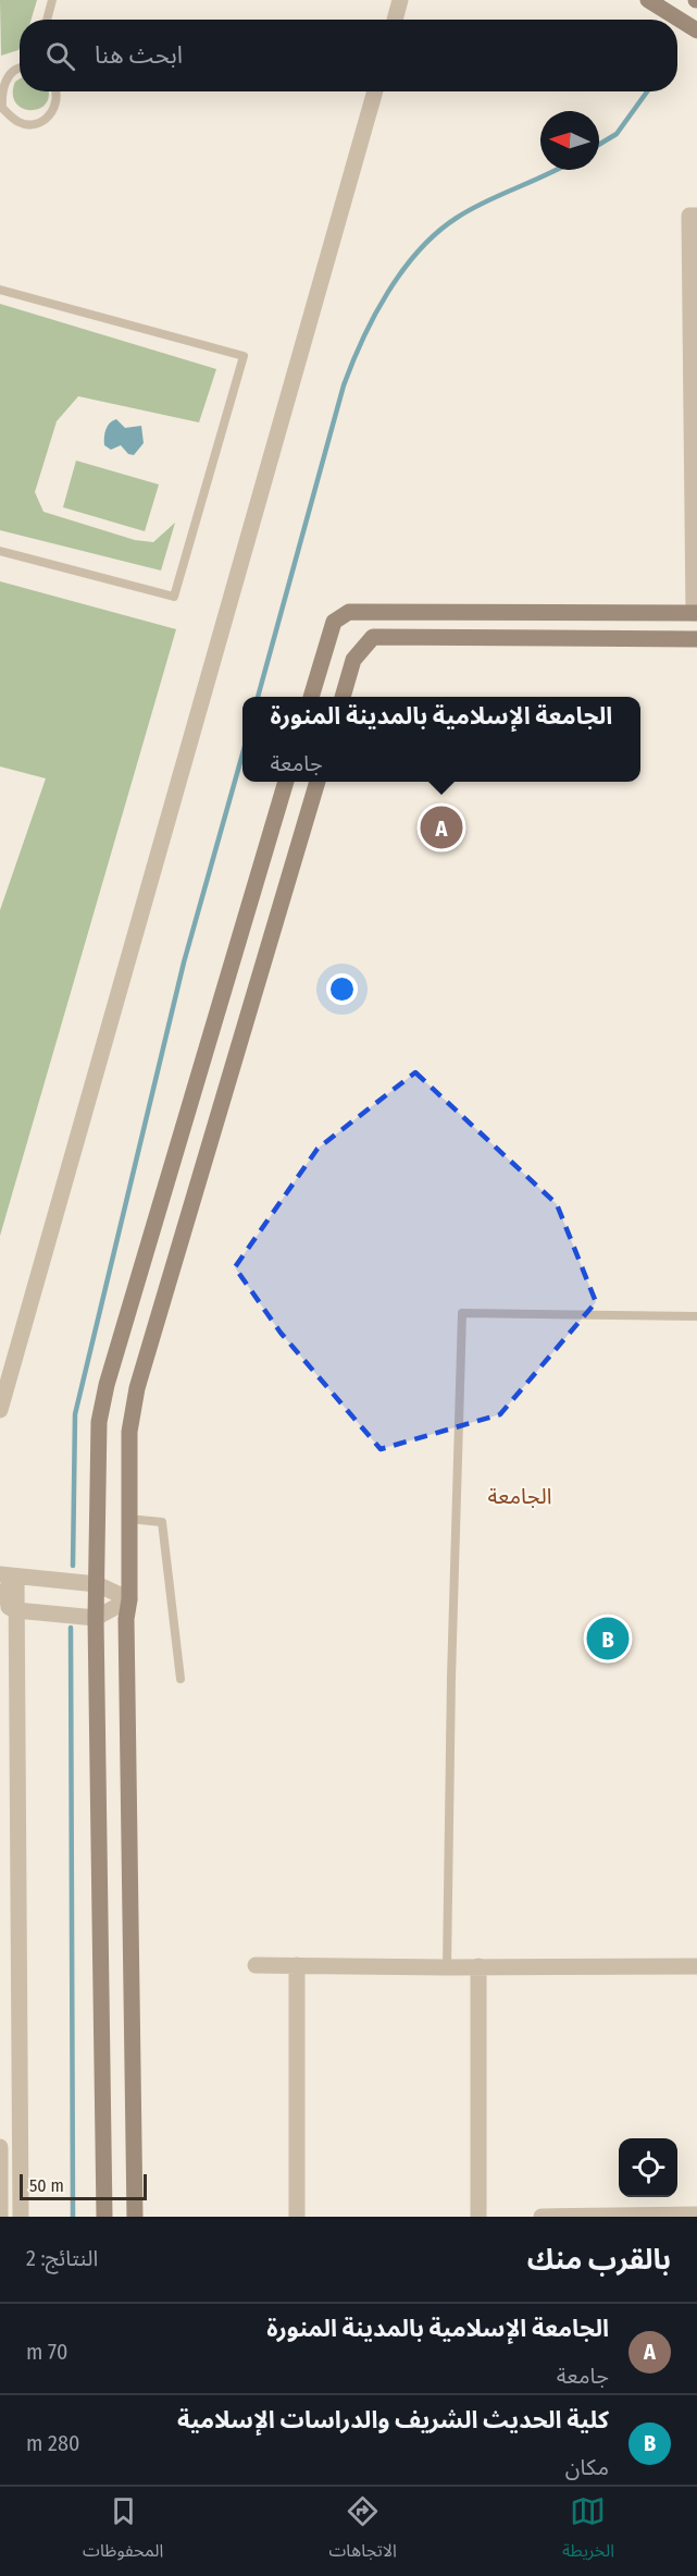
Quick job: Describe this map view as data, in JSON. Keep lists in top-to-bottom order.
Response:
{
  "districts": ["الجامعة"],
  "scale_bar": "50 m",
  "north": "left",
  "page": {
    "search": "ابحث هنا",
    "popup": ["الجامعة الإسلامية بالمدينة المنورة", "جامعة"],
    "pins": ["A", "B"],
    "scale": "50 m",
    "heading": ["بالقرب منك", "النتائج: 2"],
    "list": [
      {
        "mark": "A",
        "name": "الجامعة الإسلامية بالمدينة المنورة",
        "note": "جامعة",
        "value": "70 m"
      },
      {
        "mark": "B",
        "name": "كلية الحديث الشريف والدراسات الإسلامية",
        "note": "مكان",
        "value": "280 m"
      }
    ],
    "nav": ["الخريطة", "الاتجاهات", "المحفوظات"]
  }
}
